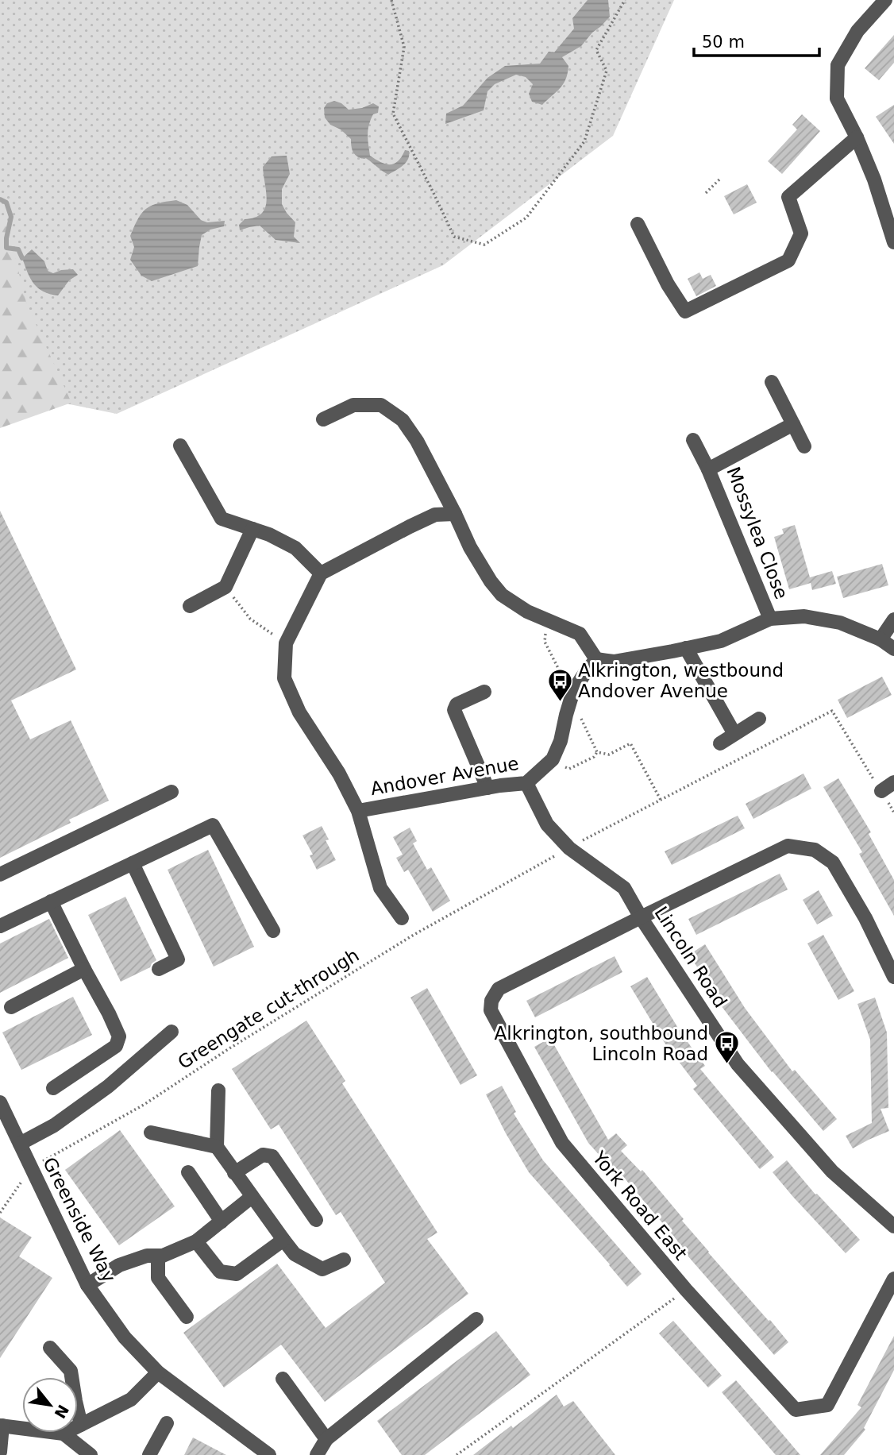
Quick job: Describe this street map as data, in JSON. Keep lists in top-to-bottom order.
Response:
{
  "streets": {
    "street": [
      "Mossylea Close",
      "Andover Avenue",
      "Lincoln Road",
      "York Road East",
      "Greenside Way"
    ],
    "path": ["Greengate cut-through"]
  },
  "crossings": [
    ["Andover Avenue", "Lincoln Road"],
    ["Lincoln Road", "Greengate cut-through"],
    ["Lincoln Road", "York Road East"],
    ["Greengate cut-through", "Greenside Way"]
  ],
  "places": {
    "bus stop": ["Alkrington, westbound Andover Avenue", "Alkrington, southbound Lincoln Road"]
  },
  "scale_bar": "50 m",
  "north": "bottom right"
}
